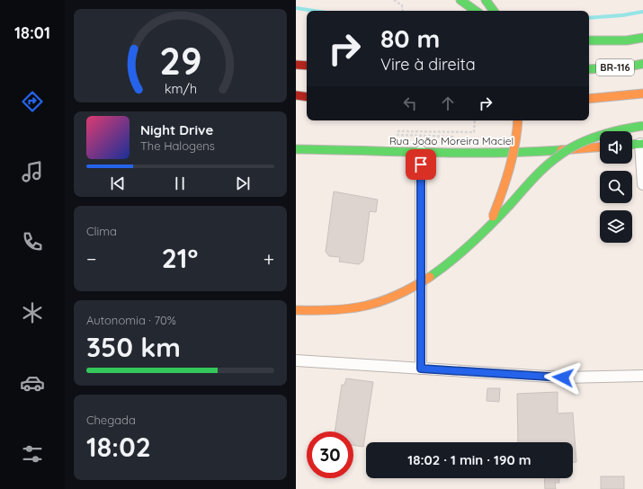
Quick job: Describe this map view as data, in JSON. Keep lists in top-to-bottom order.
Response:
{
  "streets": {
    "main road": ["BR-116", "Rua João Moreira Maciel"]
  },
  "page": {
    "tabs": "18:01",
    "turn": ["80 m", "Vire à direita"],
    "song": ["Night Drive", "The Halogens"],
    "tile": [
      "Clima",
      ["Autonomia · 70%", "350 km"],
      ["Chegada", "18:02"]
    ],
    "heat": ["−", "21°", "+"],
    "limit": "30",
    "trip": "18:02 · 1 min · 190 m",
    "gauge": ["29", "km/h"]
  }
}
